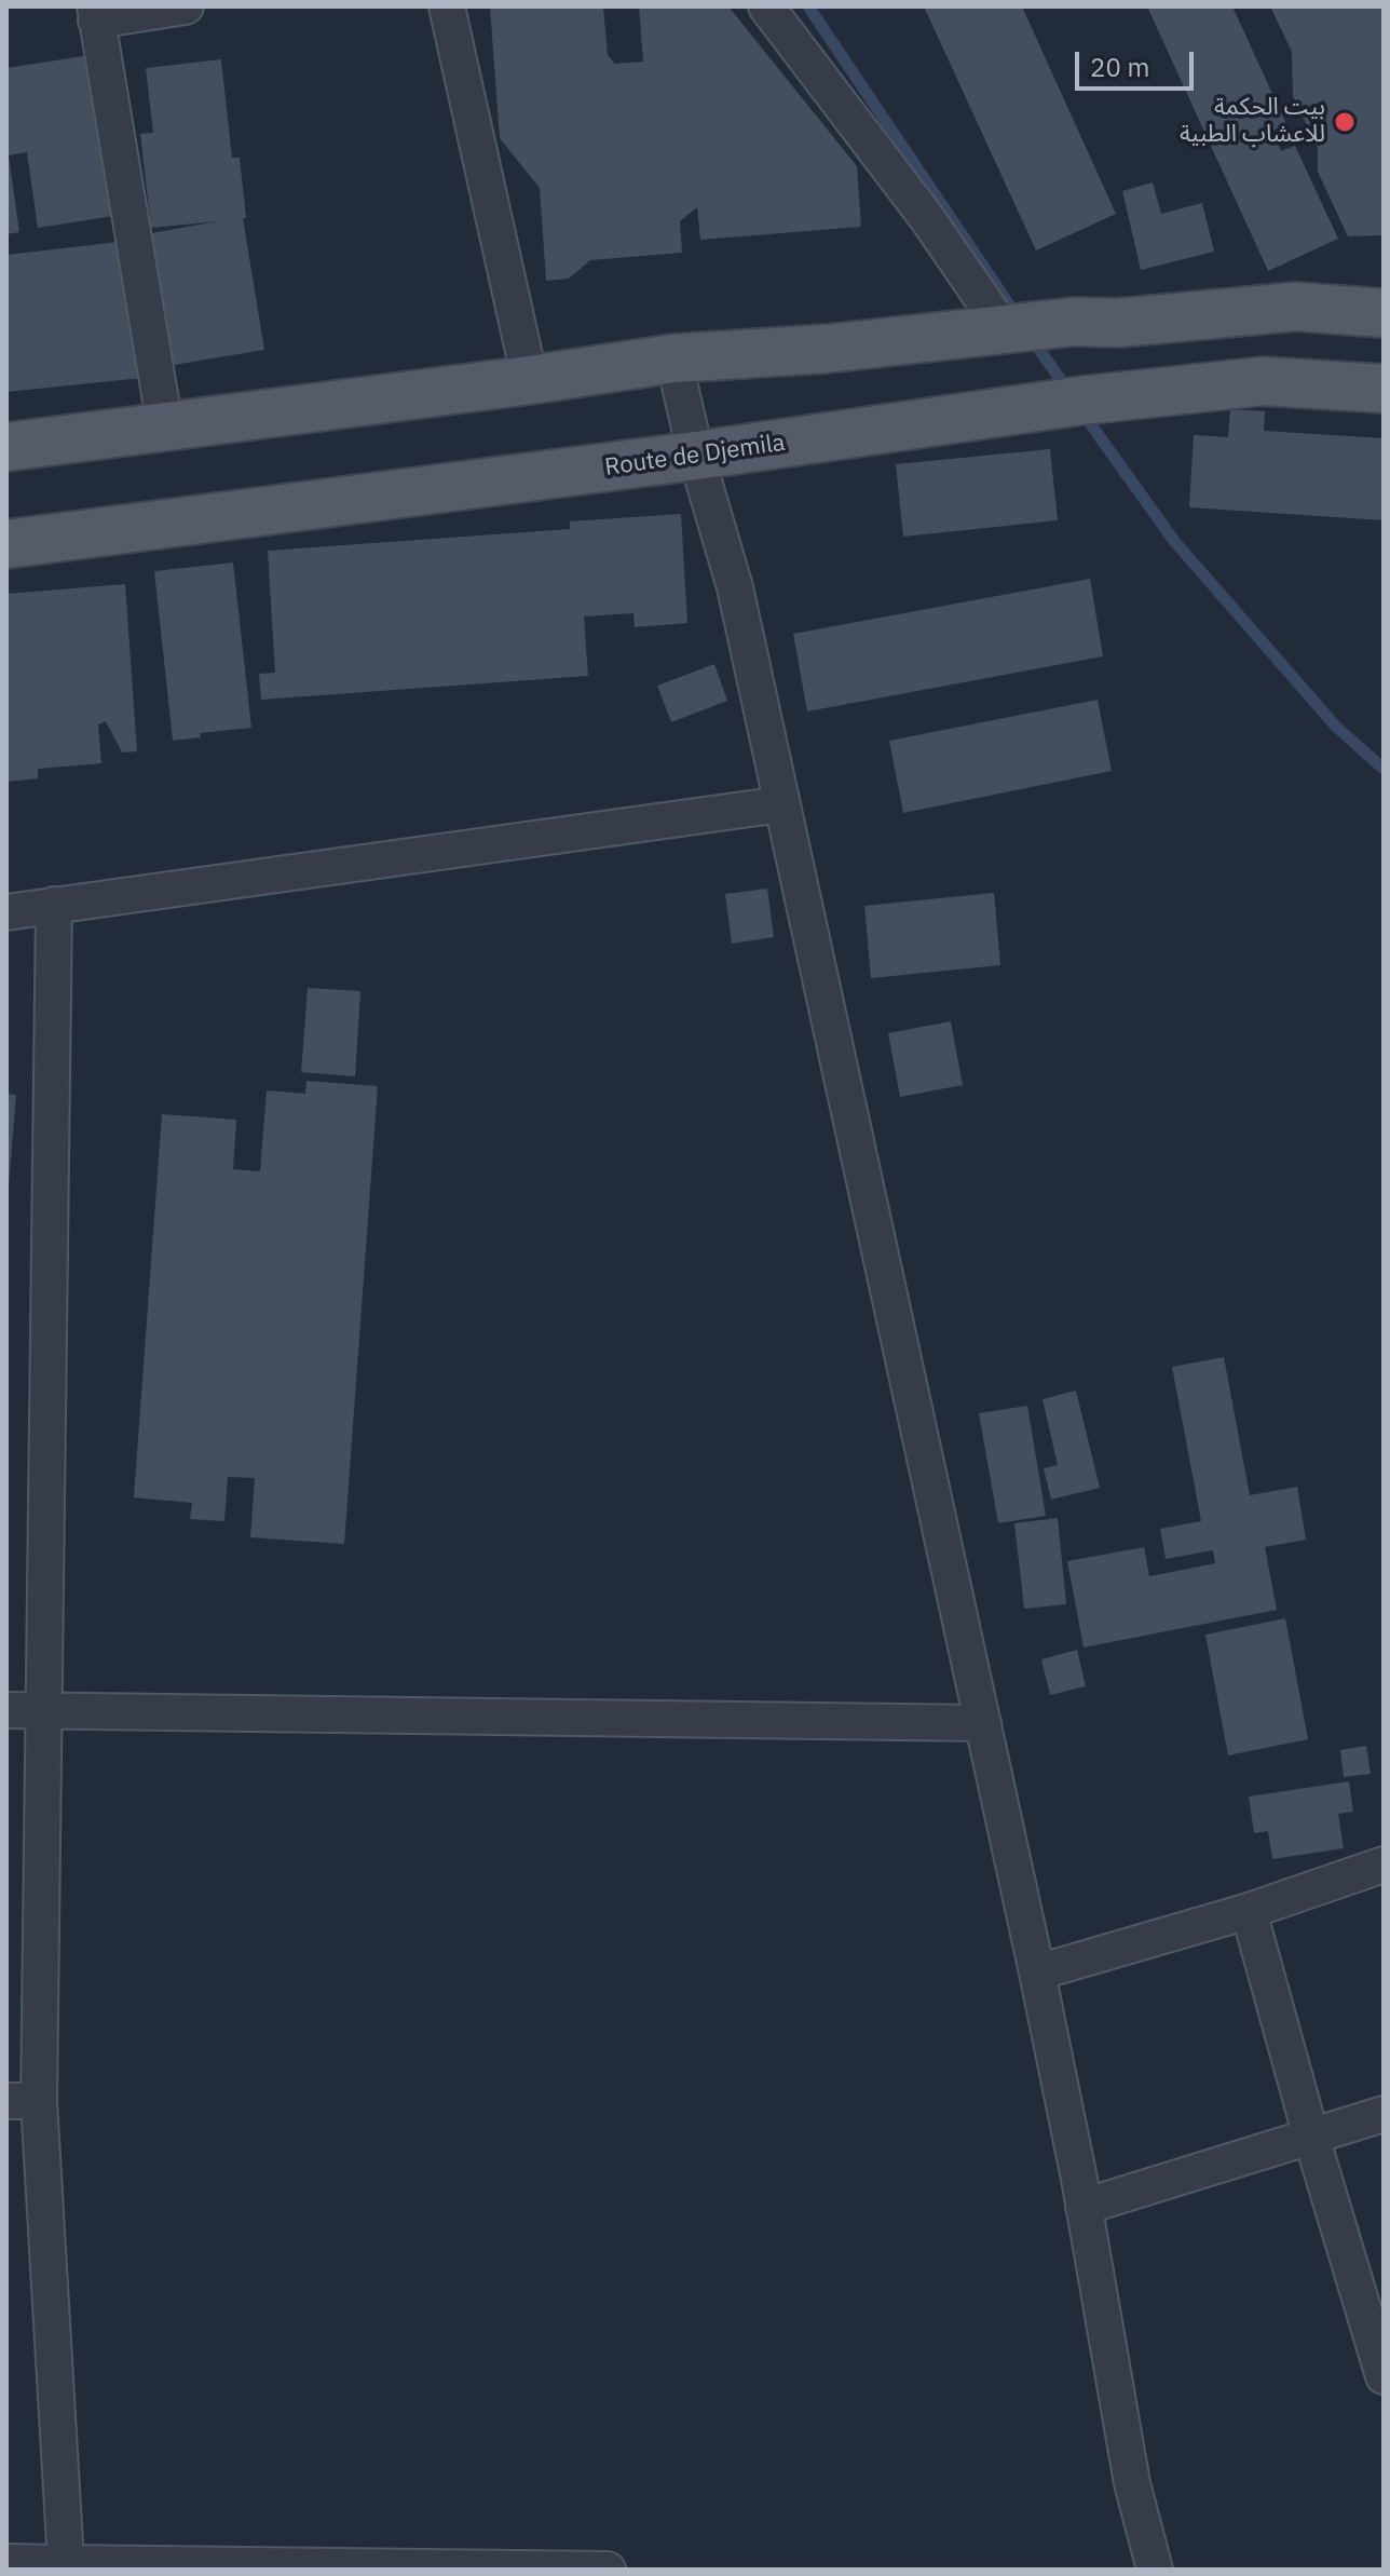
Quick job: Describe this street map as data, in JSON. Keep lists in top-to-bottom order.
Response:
{
  "streets": {
    "main road": ["Route de Djemila"]
  },
  "places": ["بيت الحكمة للاعشاب الطبية"],
  "scale_bar": "20 m"
}
